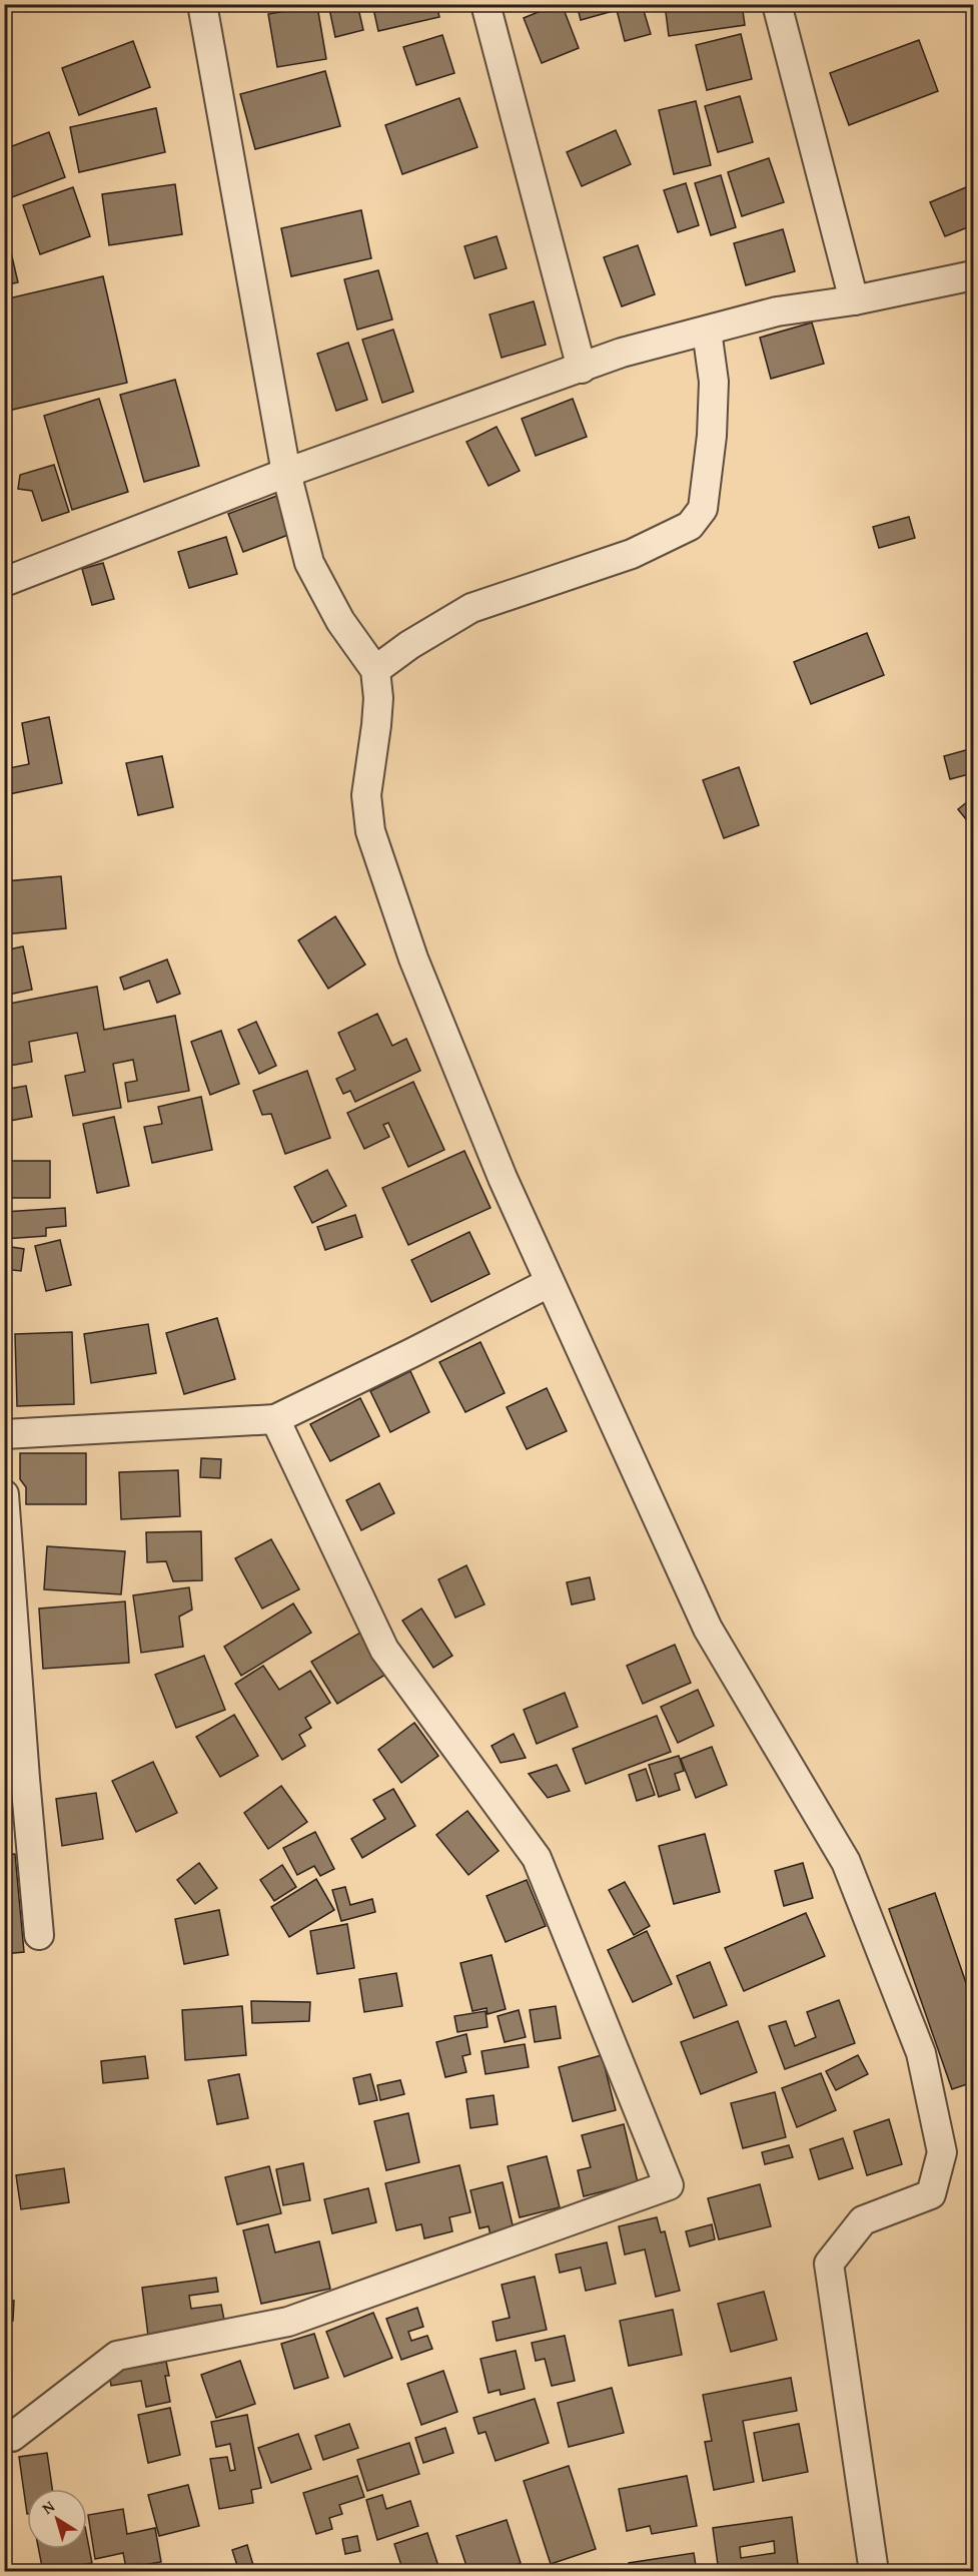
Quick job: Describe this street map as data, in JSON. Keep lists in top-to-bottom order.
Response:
{
  "north": "top left"
}
